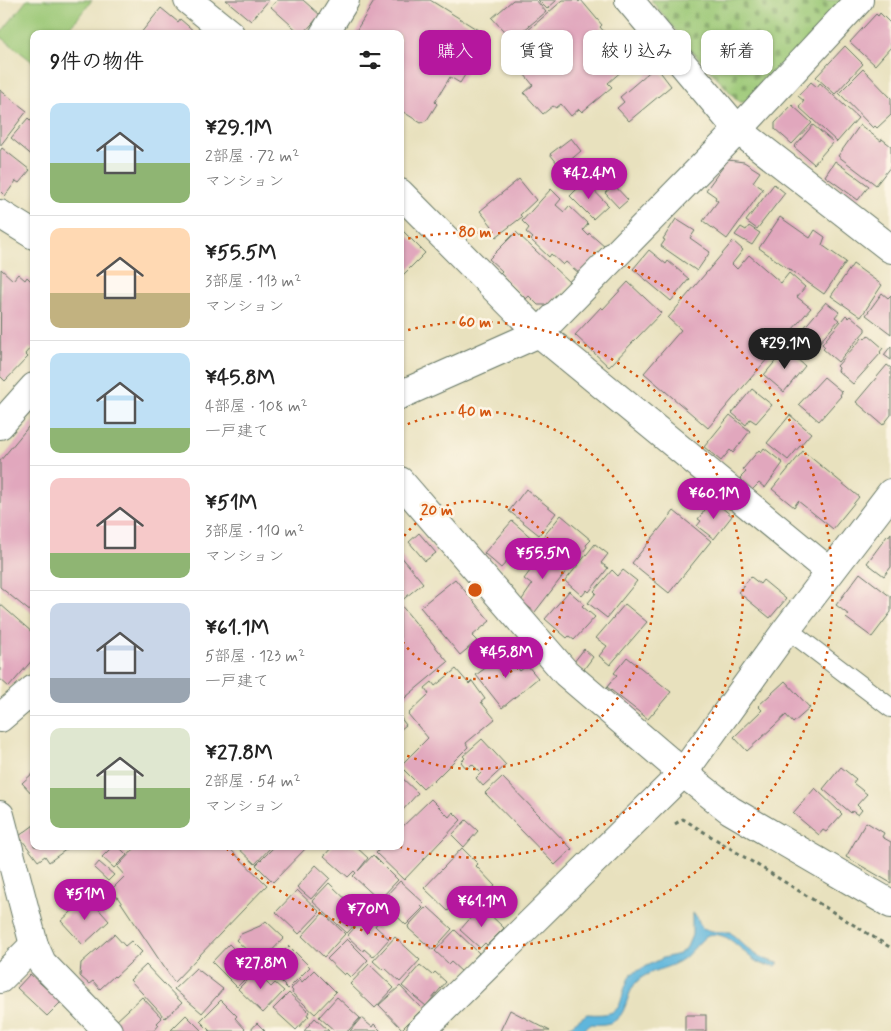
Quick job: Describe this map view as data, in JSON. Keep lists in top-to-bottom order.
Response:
{
  "page": {
    "chip": [
      "購入",
      "賃貸",
      "絞り込み",
      "新着"
    ],
    "heading": "9件の物件",
    "list": [
      {
        "name": "¥29.1M",
        "note": "2部屋 · 72 m² · マンション"
      },
      {
        "name": "¥55.5M",
        "note": "3部屋 · 113 m² · マンション"
      },
      {
        "name": "¥45.8M",
        "note": "4部屋 · 108 m² · 一戸建て"
      },
      {
        "name": "¥51M",
        "note": "3部屋 · 110 m² · マンション"
      },
      {
        "name": "¥61.1M",
        "note": "5部屋 · 123 m² · 一戸建て"
      },
      {
        "name": "¥27.8M",
        "note": "2部屋 · 54 m² · マンション"
      }
    ],
    "price": [
      "¥42.4M",
      "¥29.1M",
      "¥60.1M",
      "¥55.5M",
      "¥45.8M",
      "¥51M",
      "¥61.1M",
      "¥70M",
      "¥27.8M"
    ]
  },
  "rings": [
    "80 m",
    "60 m",
    "40 m",
    "20 m"
  ]
}
